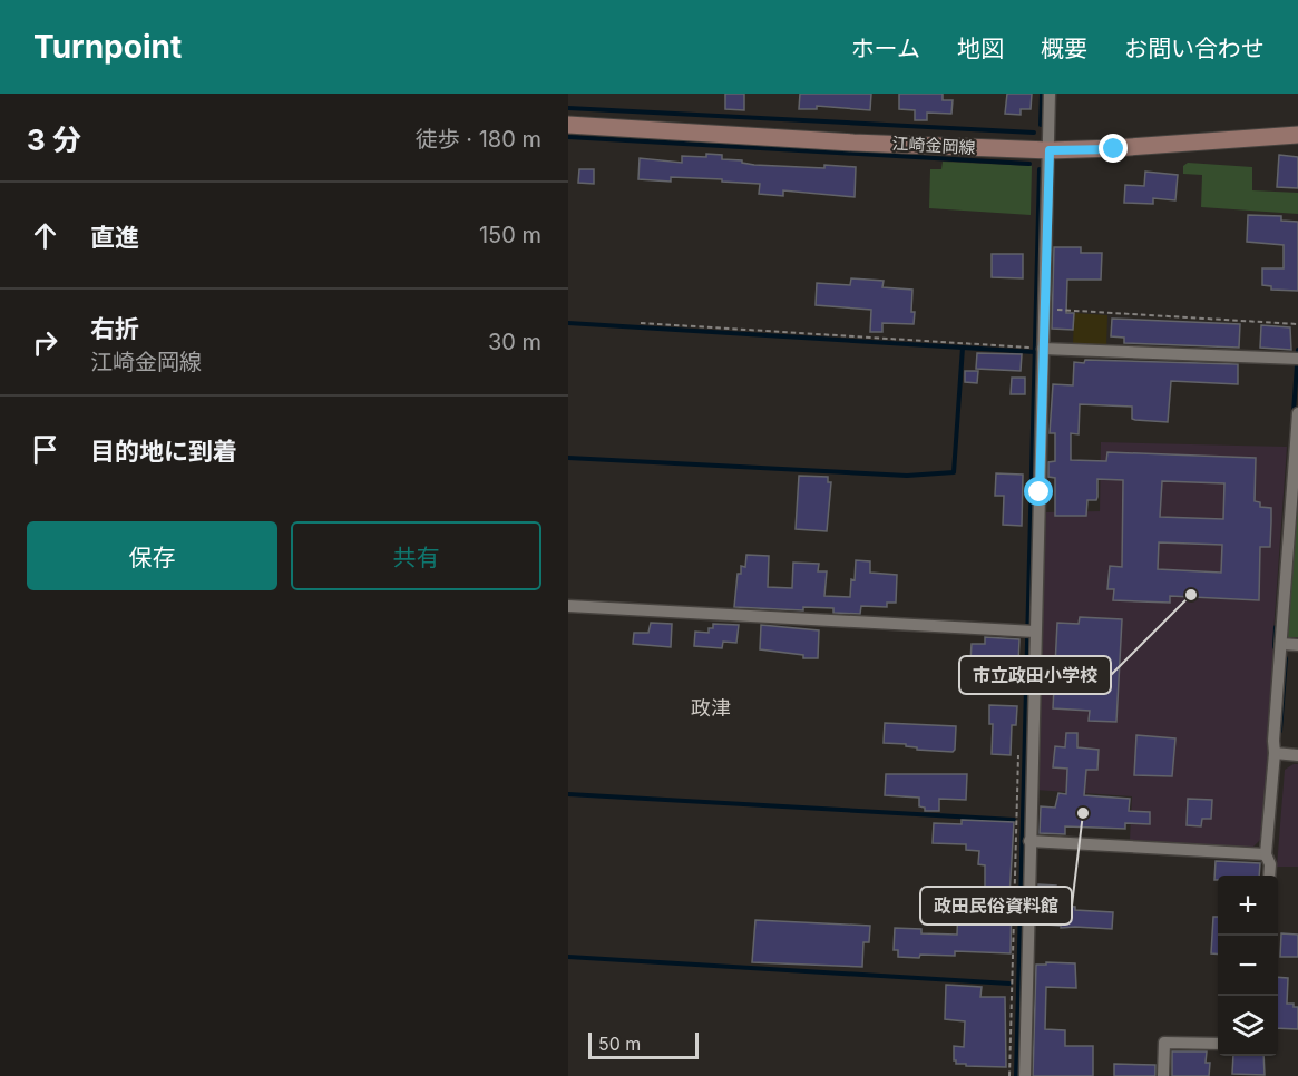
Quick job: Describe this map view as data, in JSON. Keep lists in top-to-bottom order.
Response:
{
  "streets": {
    "main road": ["江崎金岡線"]
  },
  "districts": ["政津"],
  "places": ["市立政田小学校", "政田民俗資料館"],
  "scale_bar": "50 m",
  "page": {
    "header": "Turnpoint",
    "nav": [
      "ホーム",
      "地図",
      "概要",
      "お問い合わせ"
    ],
    "heading": ["3 分", "徒歩 · 180 m"],
    "list": [
      ["直進", "150 m"],
      ["右折", "江崎金岡線", "30 m"],
      "目的地に到着"
    ],
    "buttons": ["保存", "共有"],
    "map_buttons": ["+", "−"],
    "scale": "50 m"
  }
}
